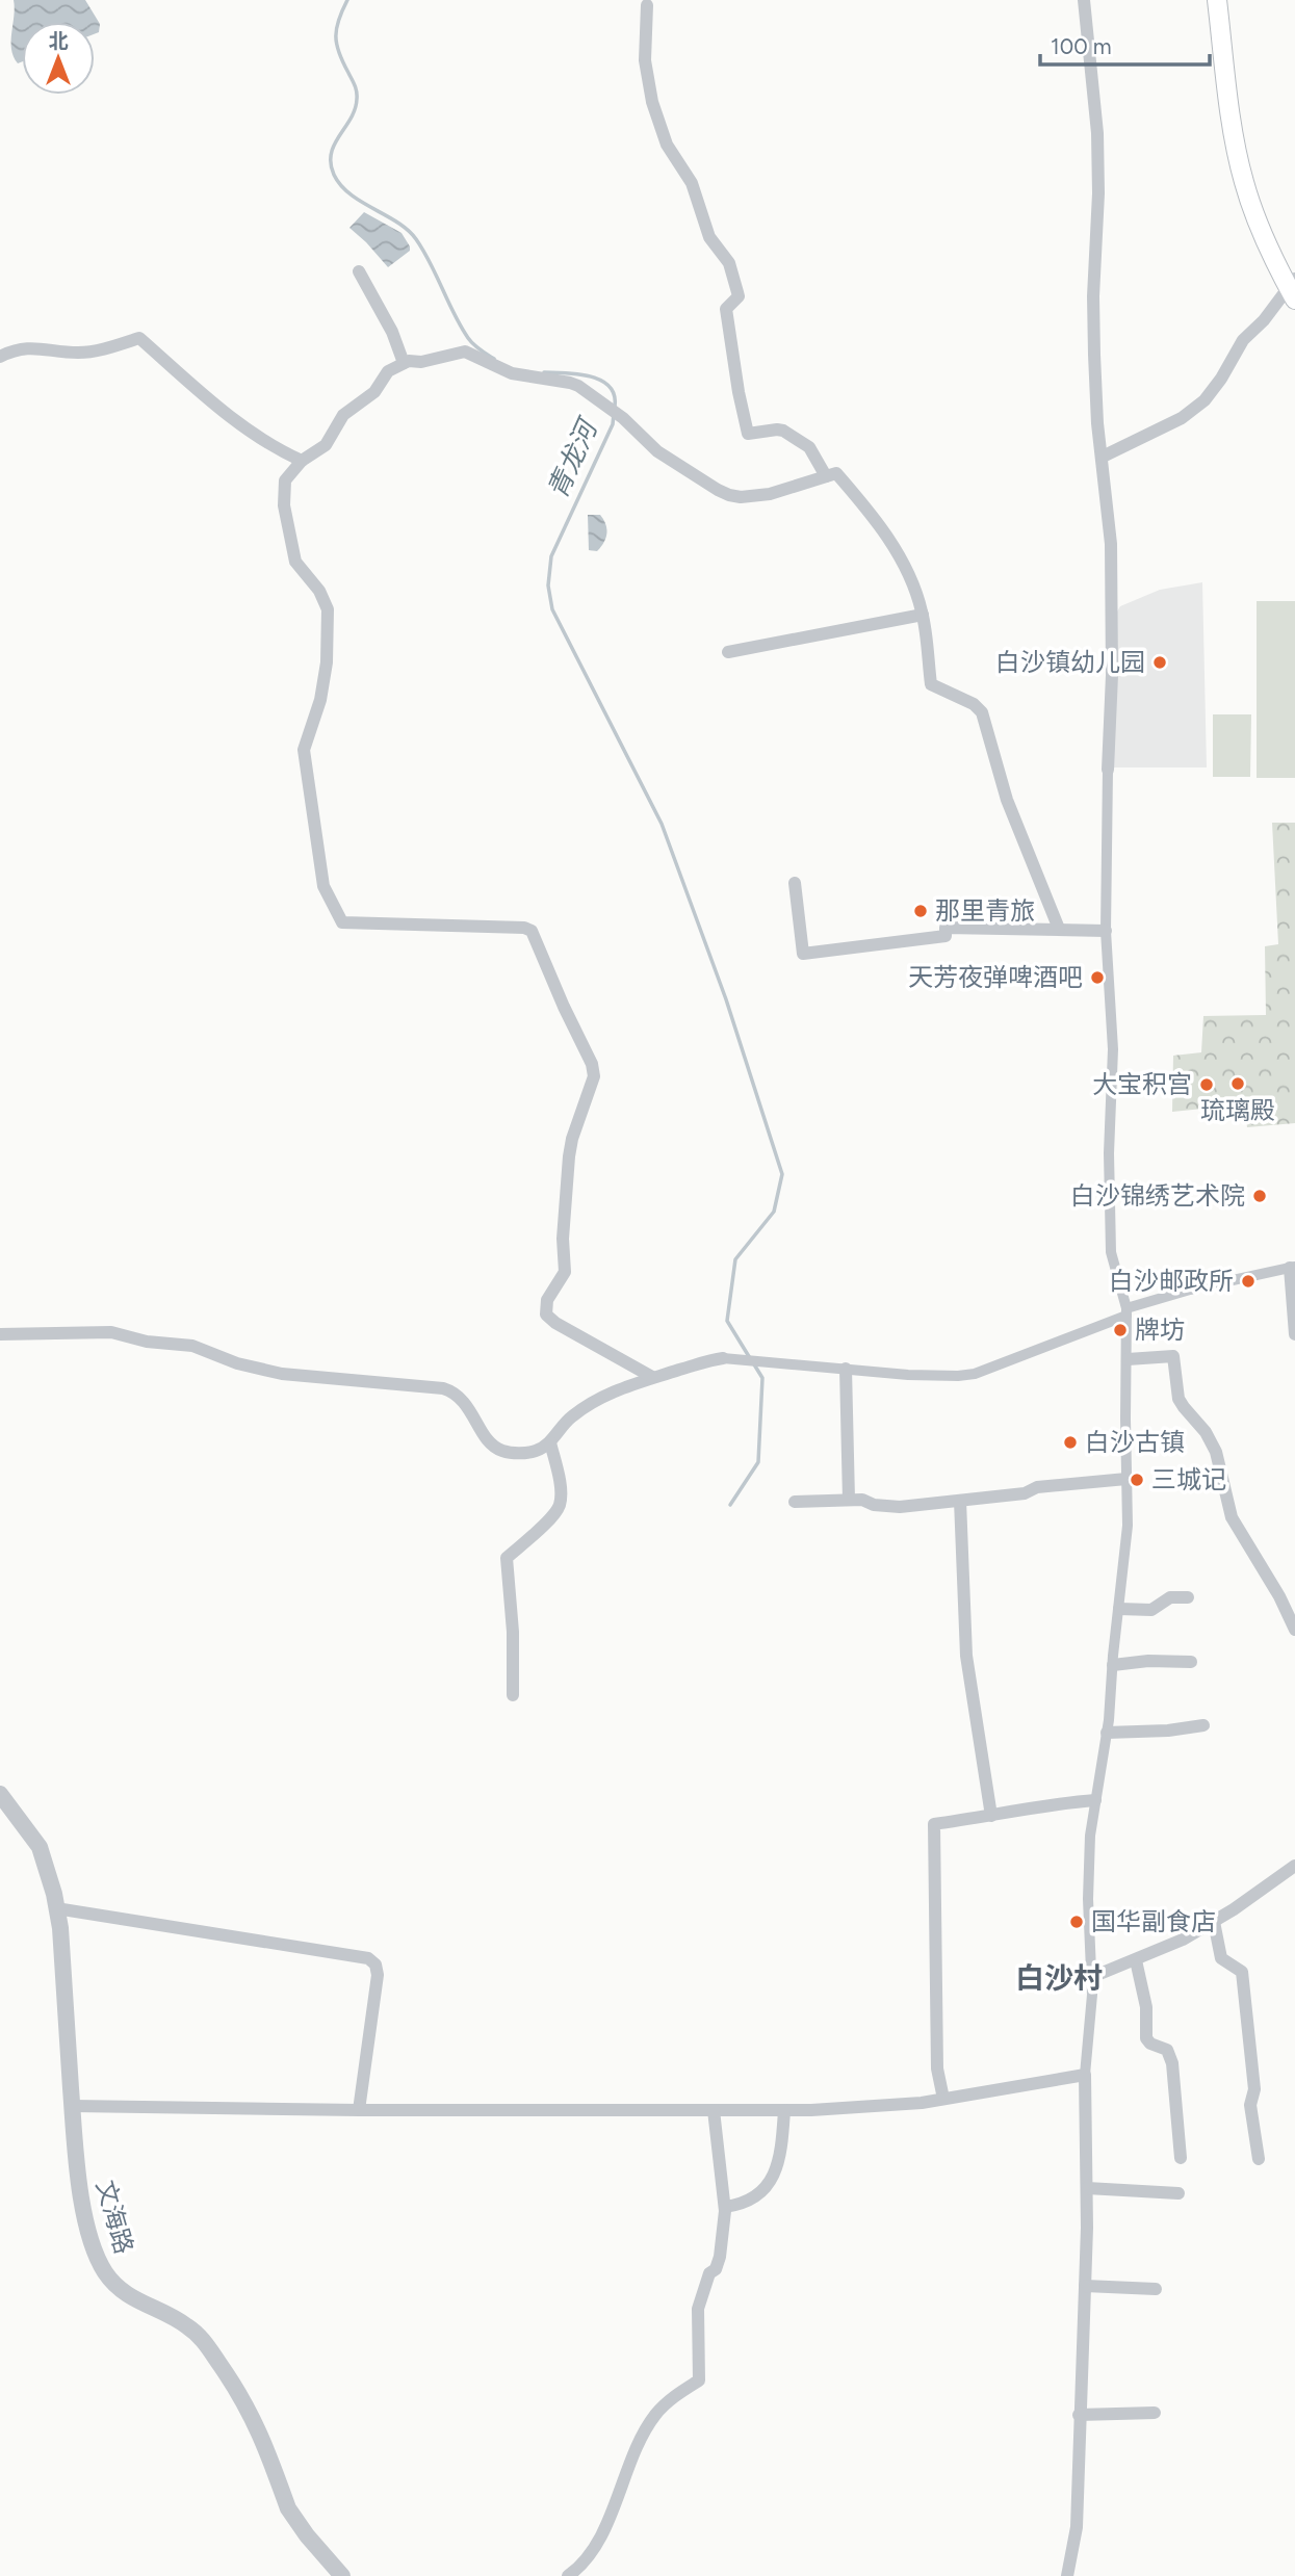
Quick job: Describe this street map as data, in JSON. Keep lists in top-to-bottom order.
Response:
{
  "streets": {
    "street": ["文海路"]
  },
  "districts": ["白沙村"],
  "water": ["青龙河"],
  "places": [
    "白沙镇幼儿园",
    "那里青旅",
    "天芳夜弹啤酒吧",
    "琉璃殿",
    "大宝积宫",
    "白沙锦绣艺术院",
    "白沙邮政所",
    "牌坊",
    "白沙古镇",
    "三城记",
    "国华副食店"
  ],
  "scale_bar": "100 m",
  "north": "top"
}
